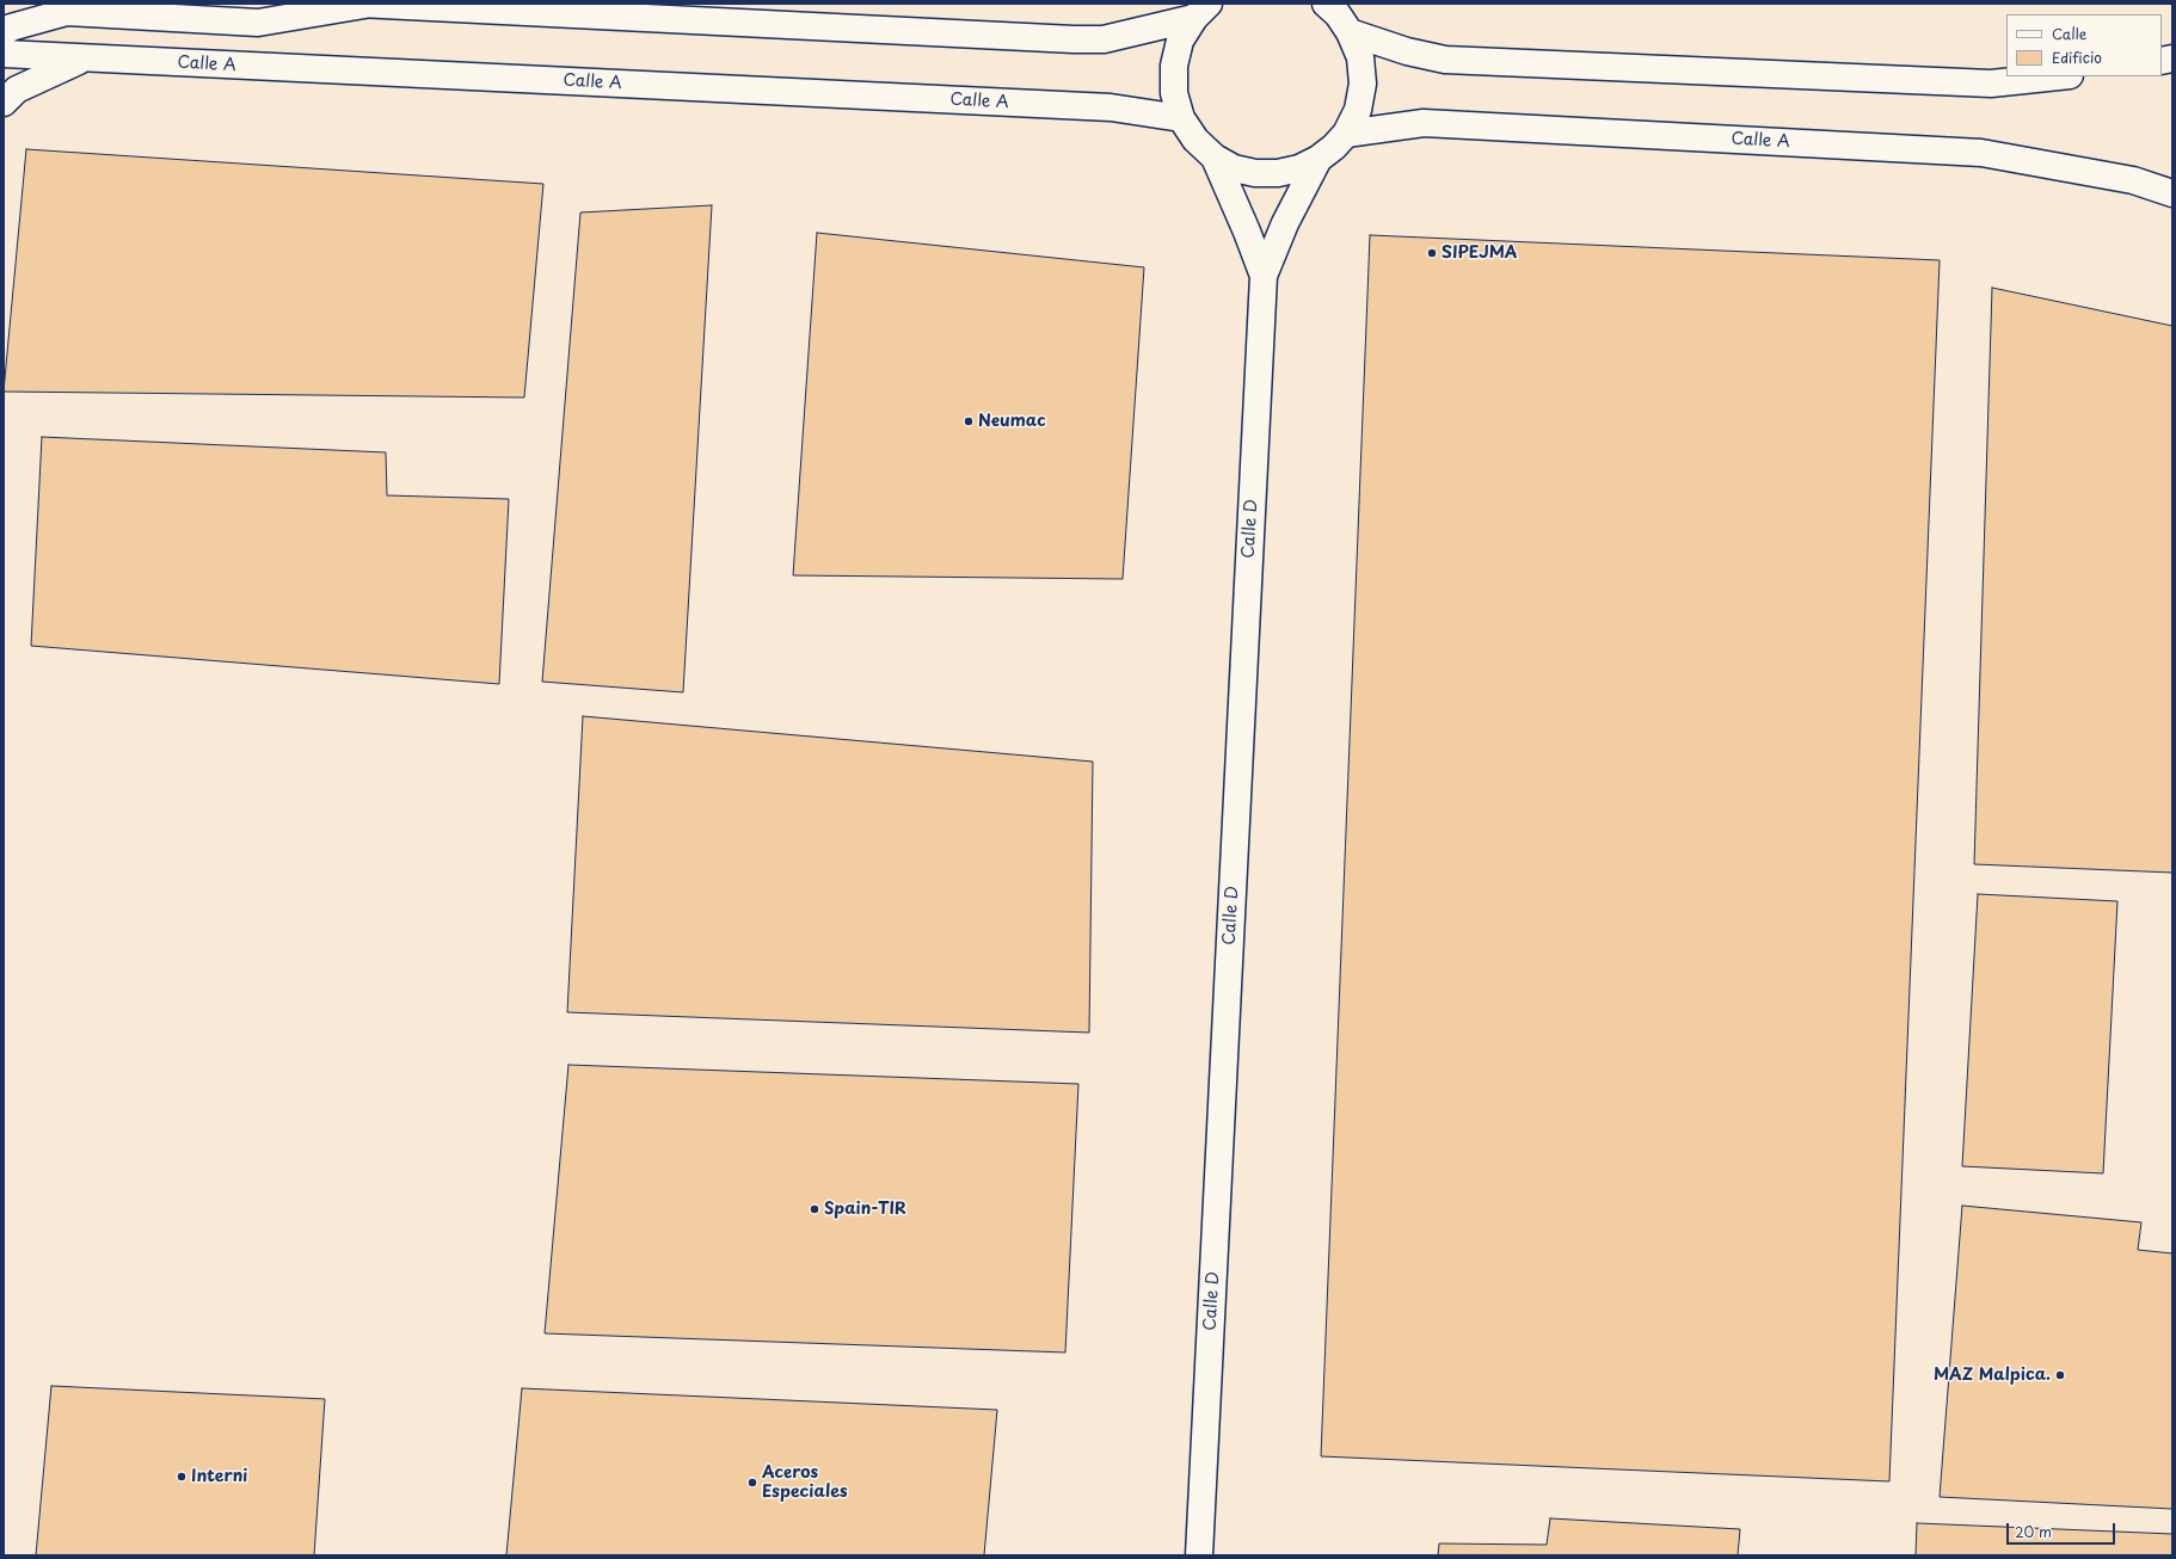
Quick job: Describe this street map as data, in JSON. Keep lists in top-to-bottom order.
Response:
{
  "streets": {
    "street": ["Calle A", "Calle D"]
  },
  "places": [
    "SIPEJMA",
    "Neumac",
    "Spain-TIR",
    "MAZ Malpica.",
    "Interni",
    "Aceros Especiales"
  ],
  "legend": ["Calle", "Edificio"],
  "scale_bar": "20 m"
}
